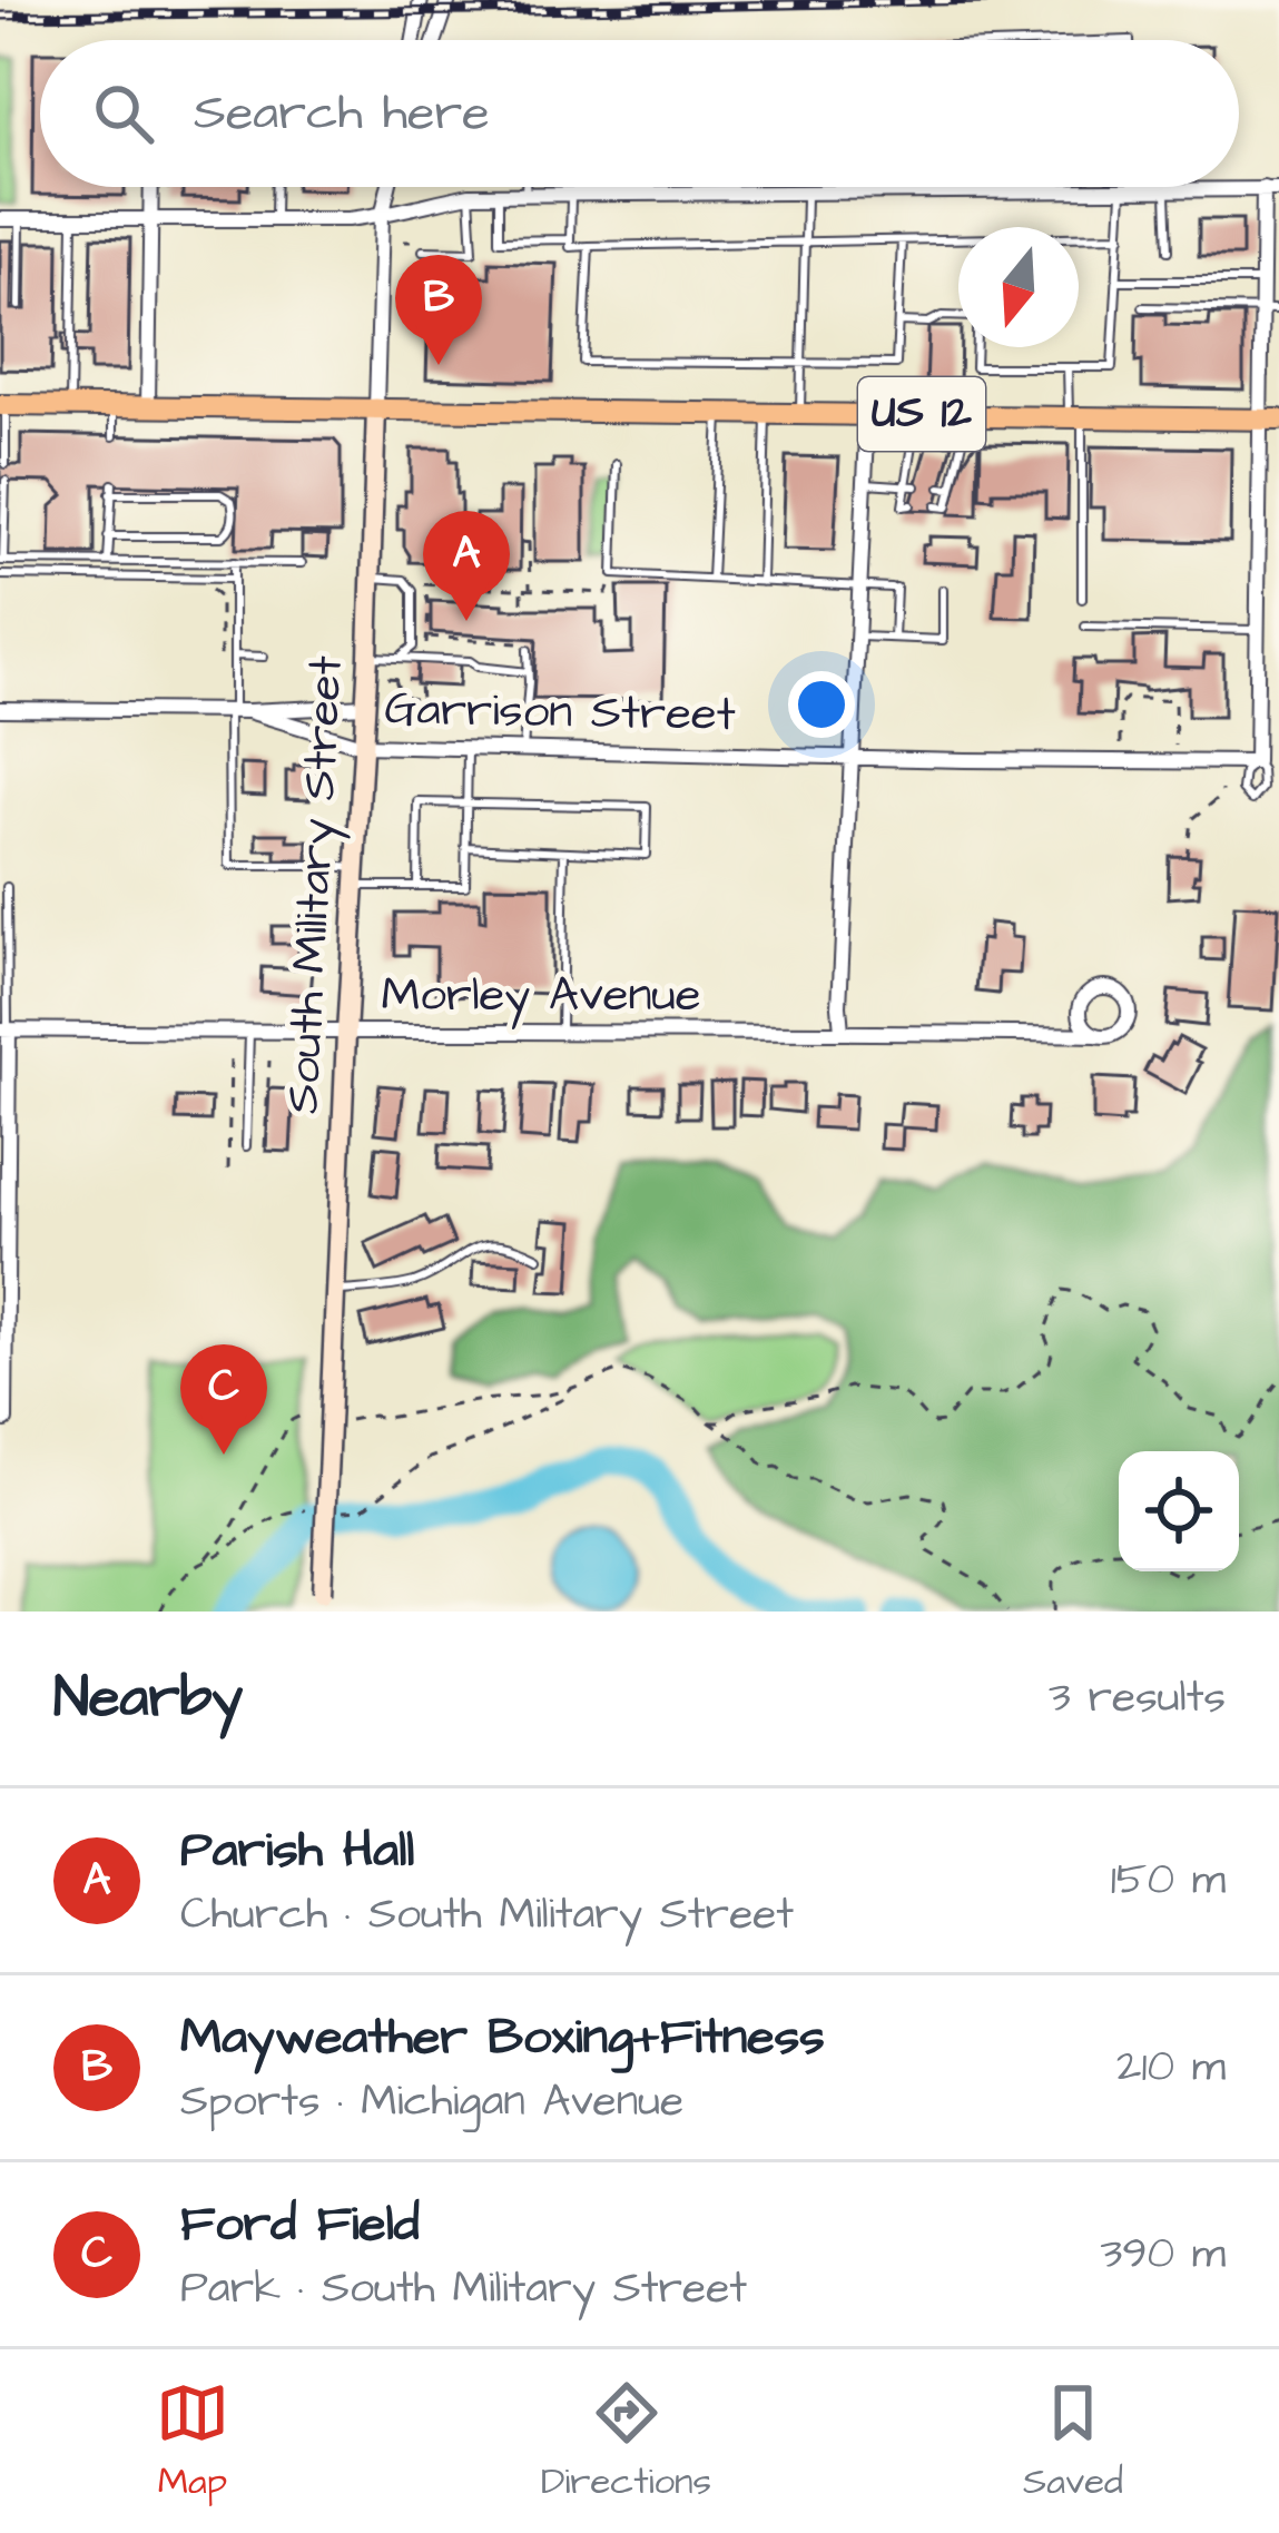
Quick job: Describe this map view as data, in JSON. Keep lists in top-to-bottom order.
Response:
{
  "streets": {
    "main road": ["US 12"],
    "street": ["Garrison Street", "South Military Street", "Morley Avenue"]
  },
  "crossings": [
    ["US 12", "South Military Street"],
    ["Garrison Street", "South Military Street"],
    ["South Military Street", "Morley Avenue"]
  ],
  "north": "bottom",
  "page": {
    "search": "Search here",
    "pins": ["B", "A", "C"],
    "heading": ["Nearby", "3 results"],
    "list": [
      {
        "mark": "A",
        "name": "Parish Hall",
        "note": "Church · South Military Street",
        "value": "150 m"
      },
      {
        "mark": "B",
        "name": "Mayweather Boxing+Fitness",
        "note": "Sports · Michigan Avenue",
        "value": "210 m"
      },
      {
        "mark": "C",
        "name": "Ford Field",
        "note": "Park · South Military Street",
        "value": "390 m"
      }
    ],
    "nav": ["Map", "Directions", "Saved"]
  }
}
